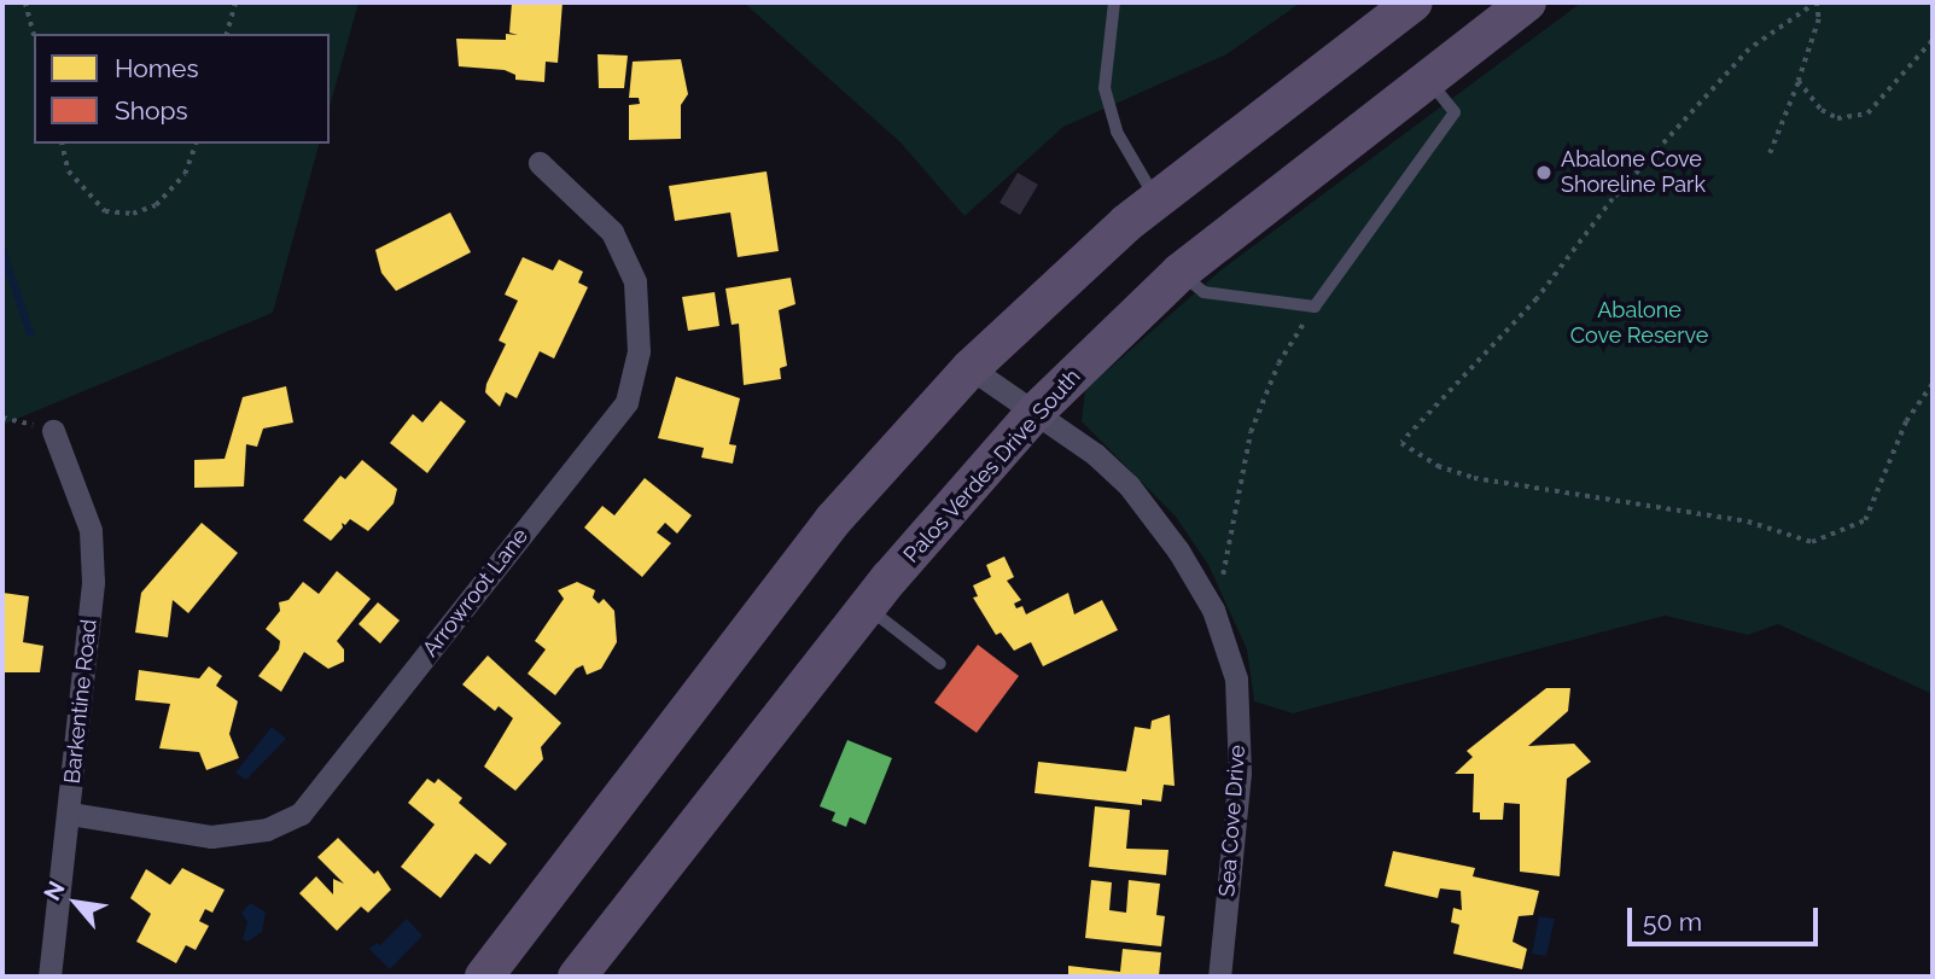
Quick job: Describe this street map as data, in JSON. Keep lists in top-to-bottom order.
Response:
{
  "streets": {
    "main road": ["Palos Verdes Drive South"],
    "street": ["Arrowroot Lane", "Barkentine Road", "Sea Cove Drive"]
  },
  "crossings": [
    ["Palos Verdes Drive South", "Sea Cove Drive"],
    ["Arrowroot Lane", "Barkentine Road"]
  ],
  "parks": ["Abalone Cove Reserve"],
  "places": ["Abalone Cove Shoreline Park"],
  "legend": ["Homes", "Shops"],
  "scale_bar": "50 m",
  "north": "top left"
}
